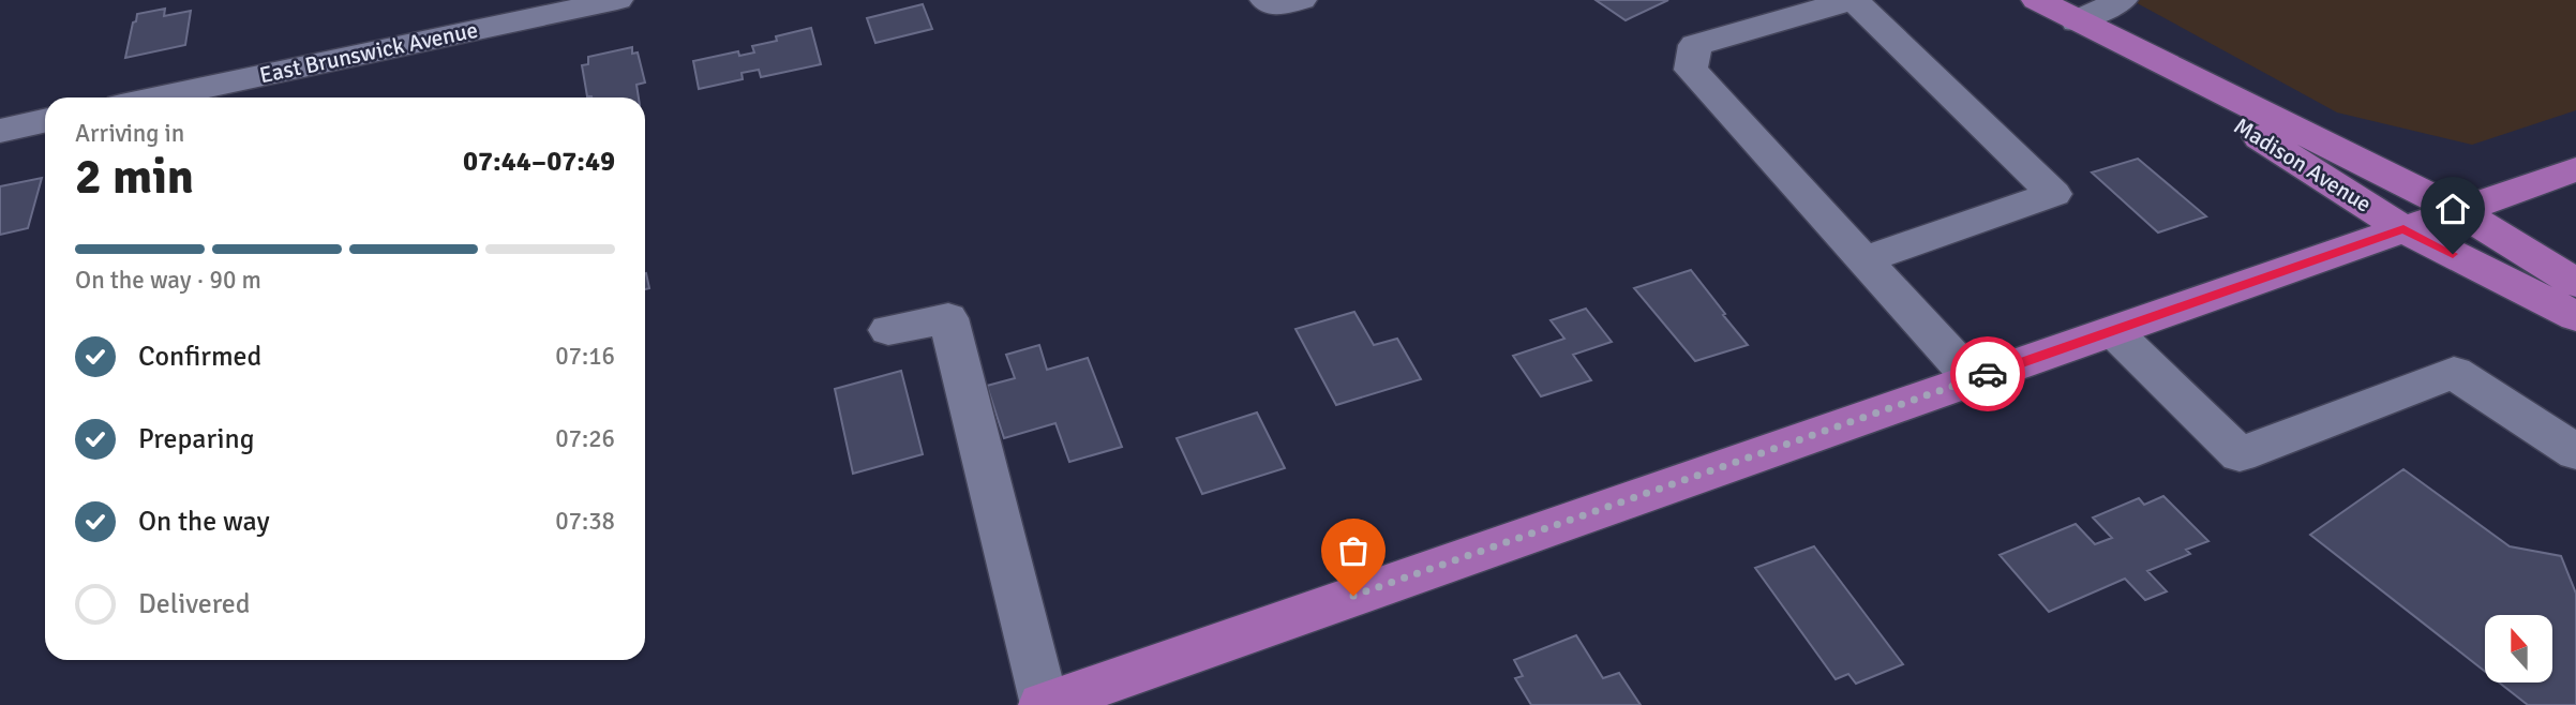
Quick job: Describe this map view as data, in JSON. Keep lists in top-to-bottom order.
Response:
{
  "streets": {
    "main road": ["Madison Avenue"],
    "street": ["East Brunswick Avenue"]
  },
  "north": "top",
  "page": {
    "heading": ["2 min", "Arriving in", "07:44–07:49"],
    "bar": "On the way · 90 m",
    "list": [
      ["Confirmed", "07:16"],
      ["Preparing", "07:26"],
      ["On the way", "07:38"],
      "Delivered"
    ]
  }
}
